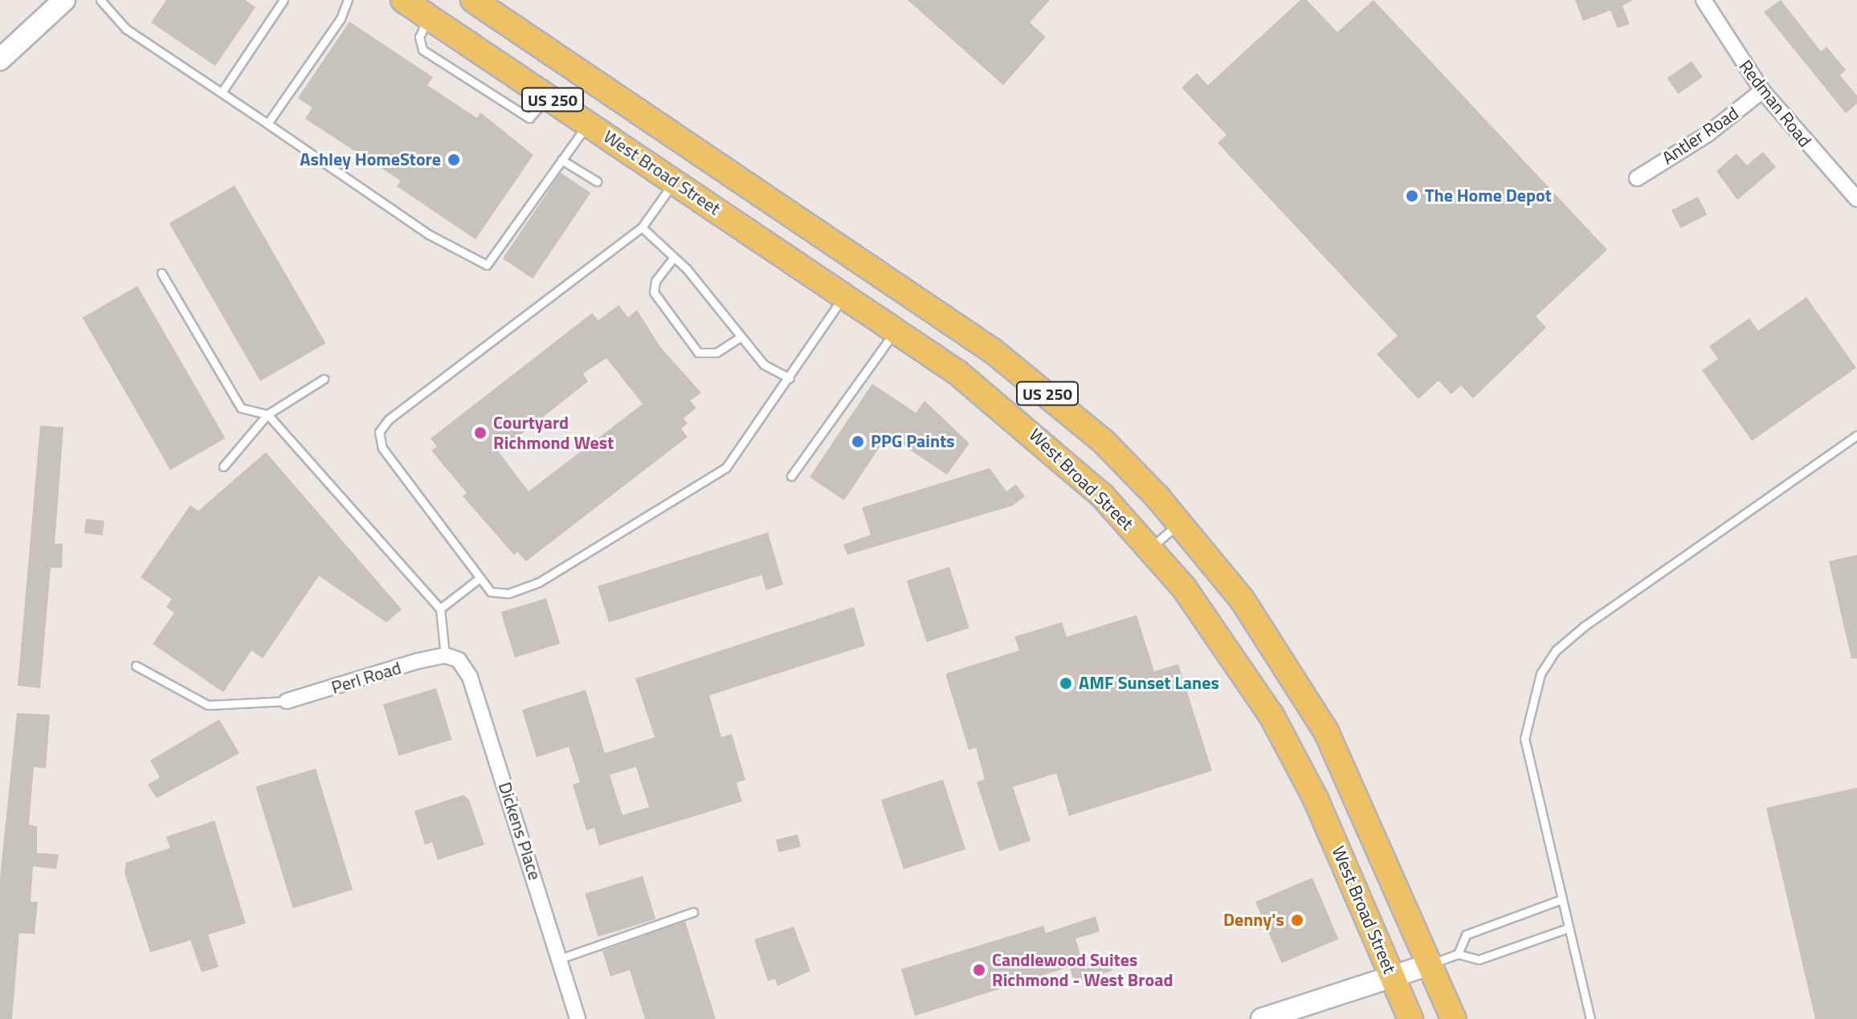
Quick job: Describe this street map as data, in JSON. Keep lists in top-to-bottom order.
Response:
{
  "streets": {
    "main road": ["US 250", "West Broad Street"],
    "street": [
      "Redman Road",
      "Antler Road",
      "Perl Road",
      "Dickens Place"
    ]
  },
  "crossings": [
    ["Redman Road", "Antler Road"],
    ["Perl Road", "Dickens Place"]
  ],
  "places": [
    "Ashley HomeStore",
    "The Home Depot",
    "Courtyard Richmond West",
    "PPG Paints",
    "AMF Sunset Lanes",
    "Denny's",
    "Candlewood Suites Richmond - West Broad"
  ]
}
